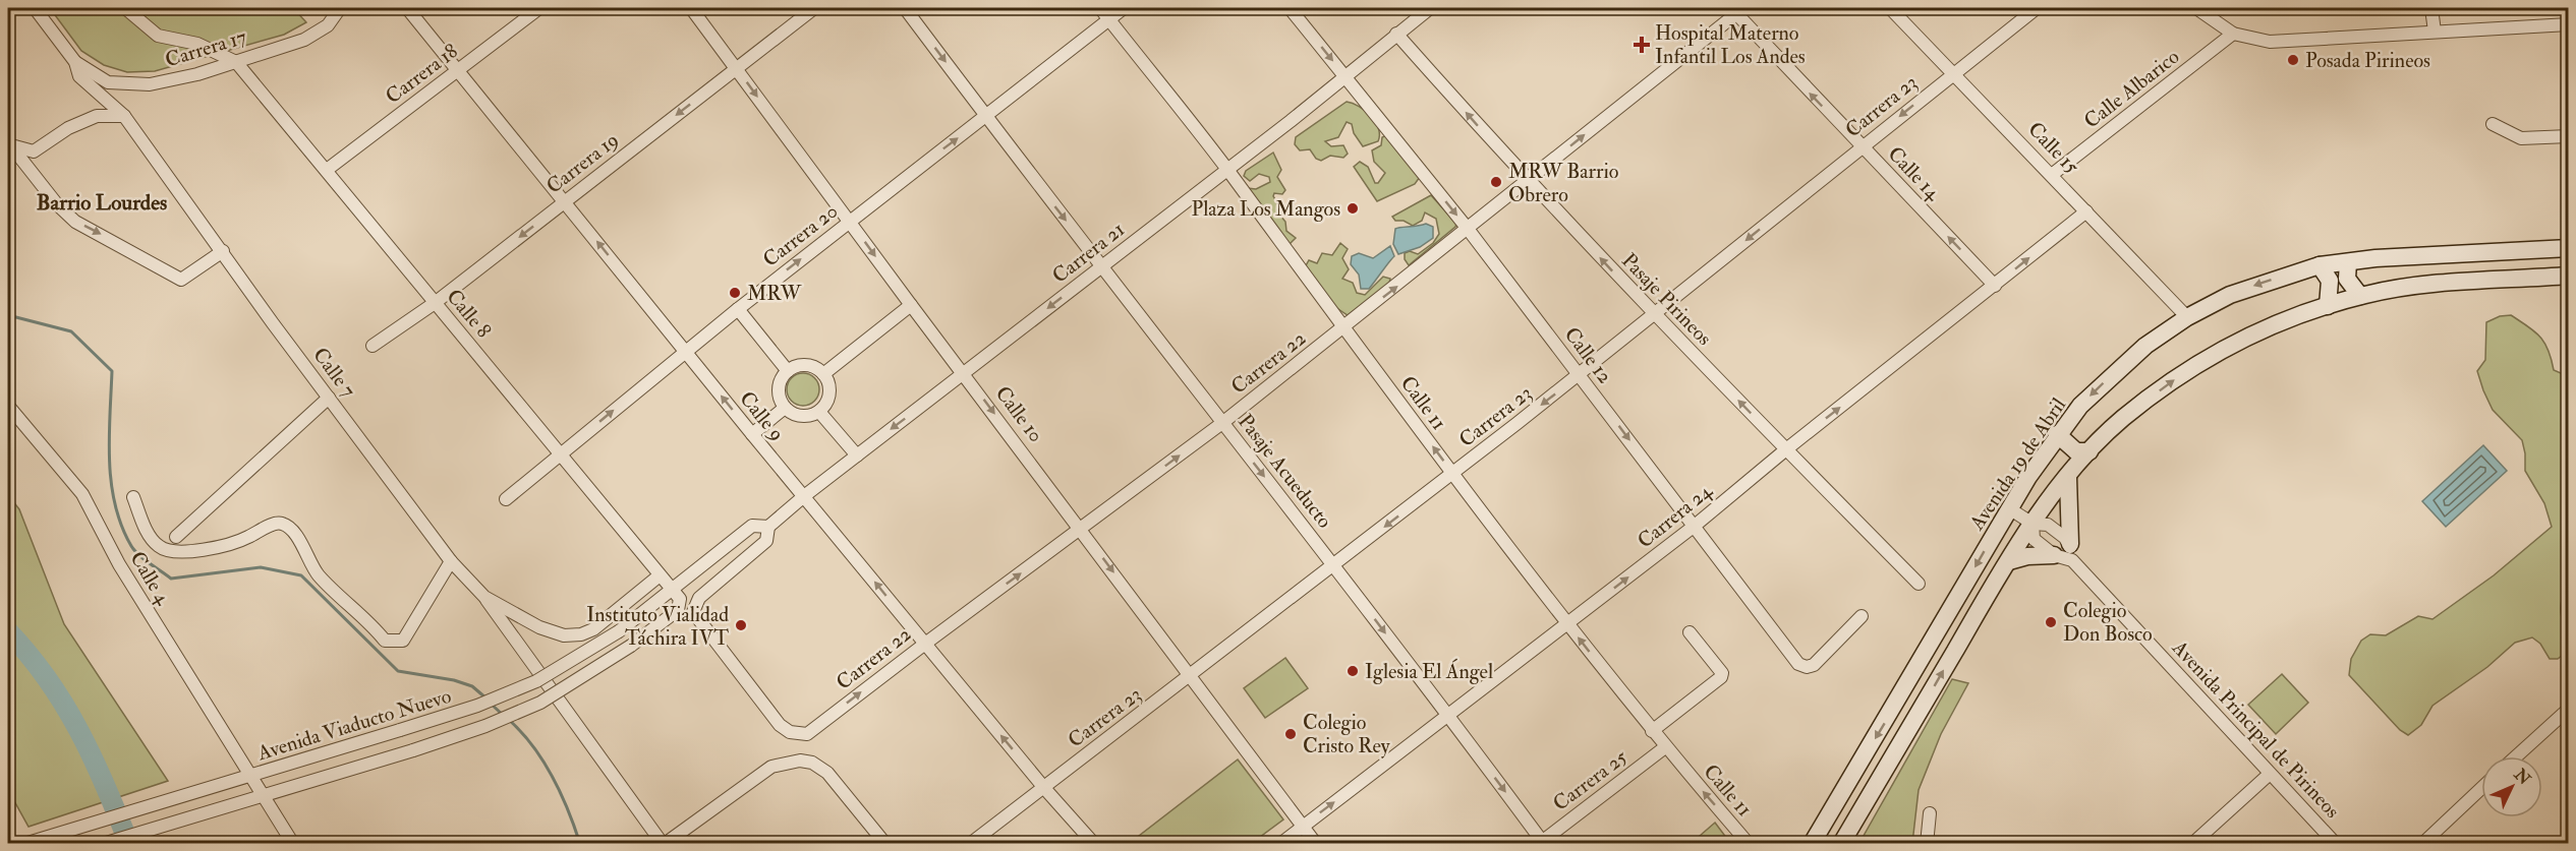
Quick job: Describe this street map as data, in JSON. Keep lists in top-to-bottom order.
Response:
{
  "streets": {
    "main road": ["Avenida 19 de Abril"],
    "street": [
      "Carrera 17",
      "Carrera 18",
      "Calle Albarico",
      "Carrera 23",
      "Calle 15",
      "Carrera 19",
      "Calle 14",
      "Carrera 20",
      "Carrera 21",
      "Pasaje Pirineos",
      "Calle 8",
      "Calle 12",
      "Carrera 22",
      "Calle 7",
      "Calle 11",
      "Calle 10",
      "Calle 9",
      "Pasaje Acueducto",
      "Carrera 24",
      "Calle 4",
      "Avenida Viaducto Nuevo",
      "Avenida Principal de Pirineos",
      "Carrera 25"
    ]
  },
  "crossings": [
    ["Carrera 17", "Calle 8"],
    ["Carrera 17", "Calle 7"],
    ["Carrera 18", "Calle 8"],
    ["Carrera 18", "Calle 9"],
    ["Calle Albarico", "Calle 15"],
    ["Carrera 23", "Calle 15"],
    ["Carrera 23", "Calle 14"],
    ["Carrera 23", "Pasaje Pirineos"],
    ["Carrera 23", "Calle 12"],
    ["Carrera 23", "Calle 11"],
    ["Carrera 23", "Calle 10"],
    ["Carrera 23", "Calle 9"],
    ["Carrera 23", "Pasaje Acueducto"],
    ["Calle 15", "Avenida 19 de Abril"],
    ["Calle 15", "Carrera 24"],
    ["Carrera 19", "Calle 8"],
    ["Carrera 19", "Calle 10"],
    ["Carrera 19", "Calle 9"],
    ["Calle 14", "Carrera 22"],
    ["Calle 14", "Carrera 24"],
    ["Carrera 20", "Calle 8"],
    ["Carrera 20", "Calle 11"],
    ["Carrera 20", "Calle 10"],
    ["Carrera 20", "Calle 9"],
    ["Carrera 20", "Pasaje Acueducto"],
    ["Carrera 21", "Pasaje Pirineos"],
    ["Carrera 21", "Calle 8"],
    ["Carrera 21", "Calle 12"],
    ["Carrera 21", "Carrera 22"],
    ["Carrera 21", "Calle 11"],
    ["Carrera 21", "Calle 10"],
    ["Carrera 21", "Calle 9"],
    ["Carrera 21", "Pasaje Acueducto"],
    ["Carrera 21", "Avenida Viaducto Nuevo"],
    ["Pasaje Pirineos", "Carrera 22"],
    ["Pasaje Pirineos", "Carrera 24"],
    ["Calle 8", "Calle 7"],
    ["Calle 8", "Avenida Viaducto Nuevo"],
    ["Calle 12", "Carrera 22"],
    ["Calle 12", "Carrera 24"],
    ["Carrera 22", "Calle 11"],
    ["Carrera 22", "Calle 10"],
    ["Carrera 22", "Calle 9"],
    ["Carrera 22", "Pasaje Acueducto"],
    ["Calle 11", "Carrera 24"],
    ["Calle 11", "Carrera 25"],
    ["Calle 10", "Carrera 24"],
    ["Avenida 19 de Abril", "Avenida Principal de Pirineos"],
    ["Pasaje Acueducto", "Carrera 24"],
    ["Pasaje Acueducto", "Carrera 25"],
    ["Calle 4", "Avenida Viaducto Nuevo"]
  ],
  "one_way": [
    "Carrera 23",
    "Carrera 19",
    "Calle 14",
    "Carrera 20",
    "Pasaje Pirineos",
    "Calle 12",
    "Carrera 22",
    "Calle 11",
    "Calle 10",
    "Calle 9",
    "Pasaje Acueducto",
    "Carrera 24"
  ],
  "districts": ["Barrio Lourdes"],
  "places": {
    "health": ["Hospital Materno Infantil Los Andes"],
    "other": [
      "Posada Pirineos",
      "MRW Barrio Obrero",
      "Plaza Los Mangos",
      "MRW",
      "Colegio Don Bosco",
      "Instituto Vialidad Táchira IVT",
      "Iglesia El Ángel",
      "Colegio Cristo Rey"
    ]
  },
  "north": "top right"
}
